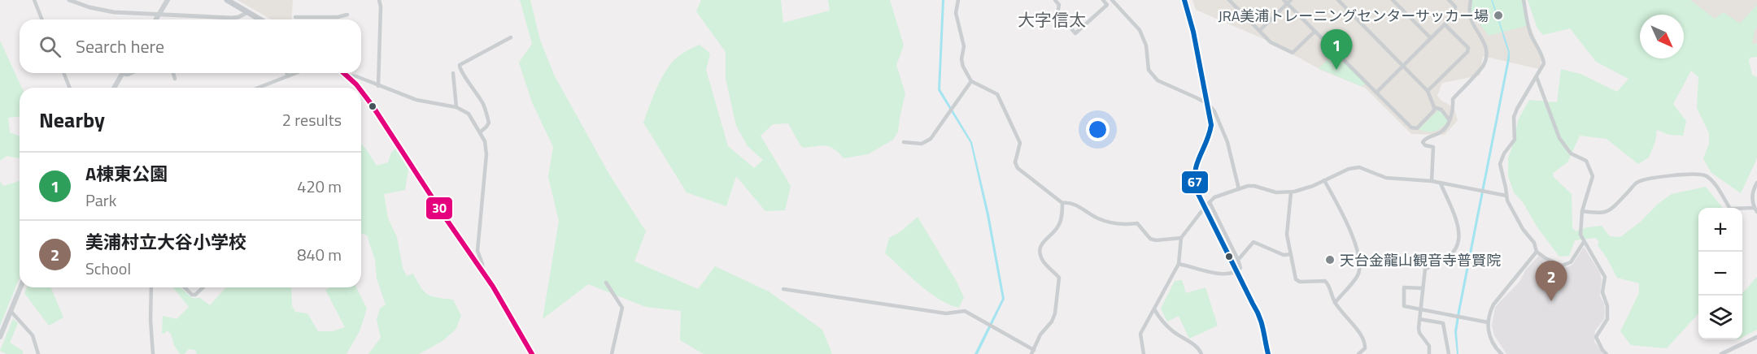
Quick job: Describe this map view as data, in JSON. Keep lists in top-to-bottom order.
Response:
{
  "districts": ["大字信太"],
  "places": ["JRA美浦トレーニングセンターサッカー場", "天台金龍山観音寺普賢院"],
  "lines": ["transit line 67", "transit line 30"],
  "north": "bottom right",
  "page": {
    "search": "Search here",
    "pins": ["1", "2"],
    "heading": ["Nearby", "2 results"],
    "list": [
      {
        "mark": "1",
        "name": "A棟東公園",
        "note": "Park",
        "value": "420 m"
      },
      {
        "mark": "2",
        "name": "美浦村立大谷小学校",
        "note": "School",
        "value": "840 m"
      }
    ],
    "map_buttons": ["+", "−"]
  }
}
